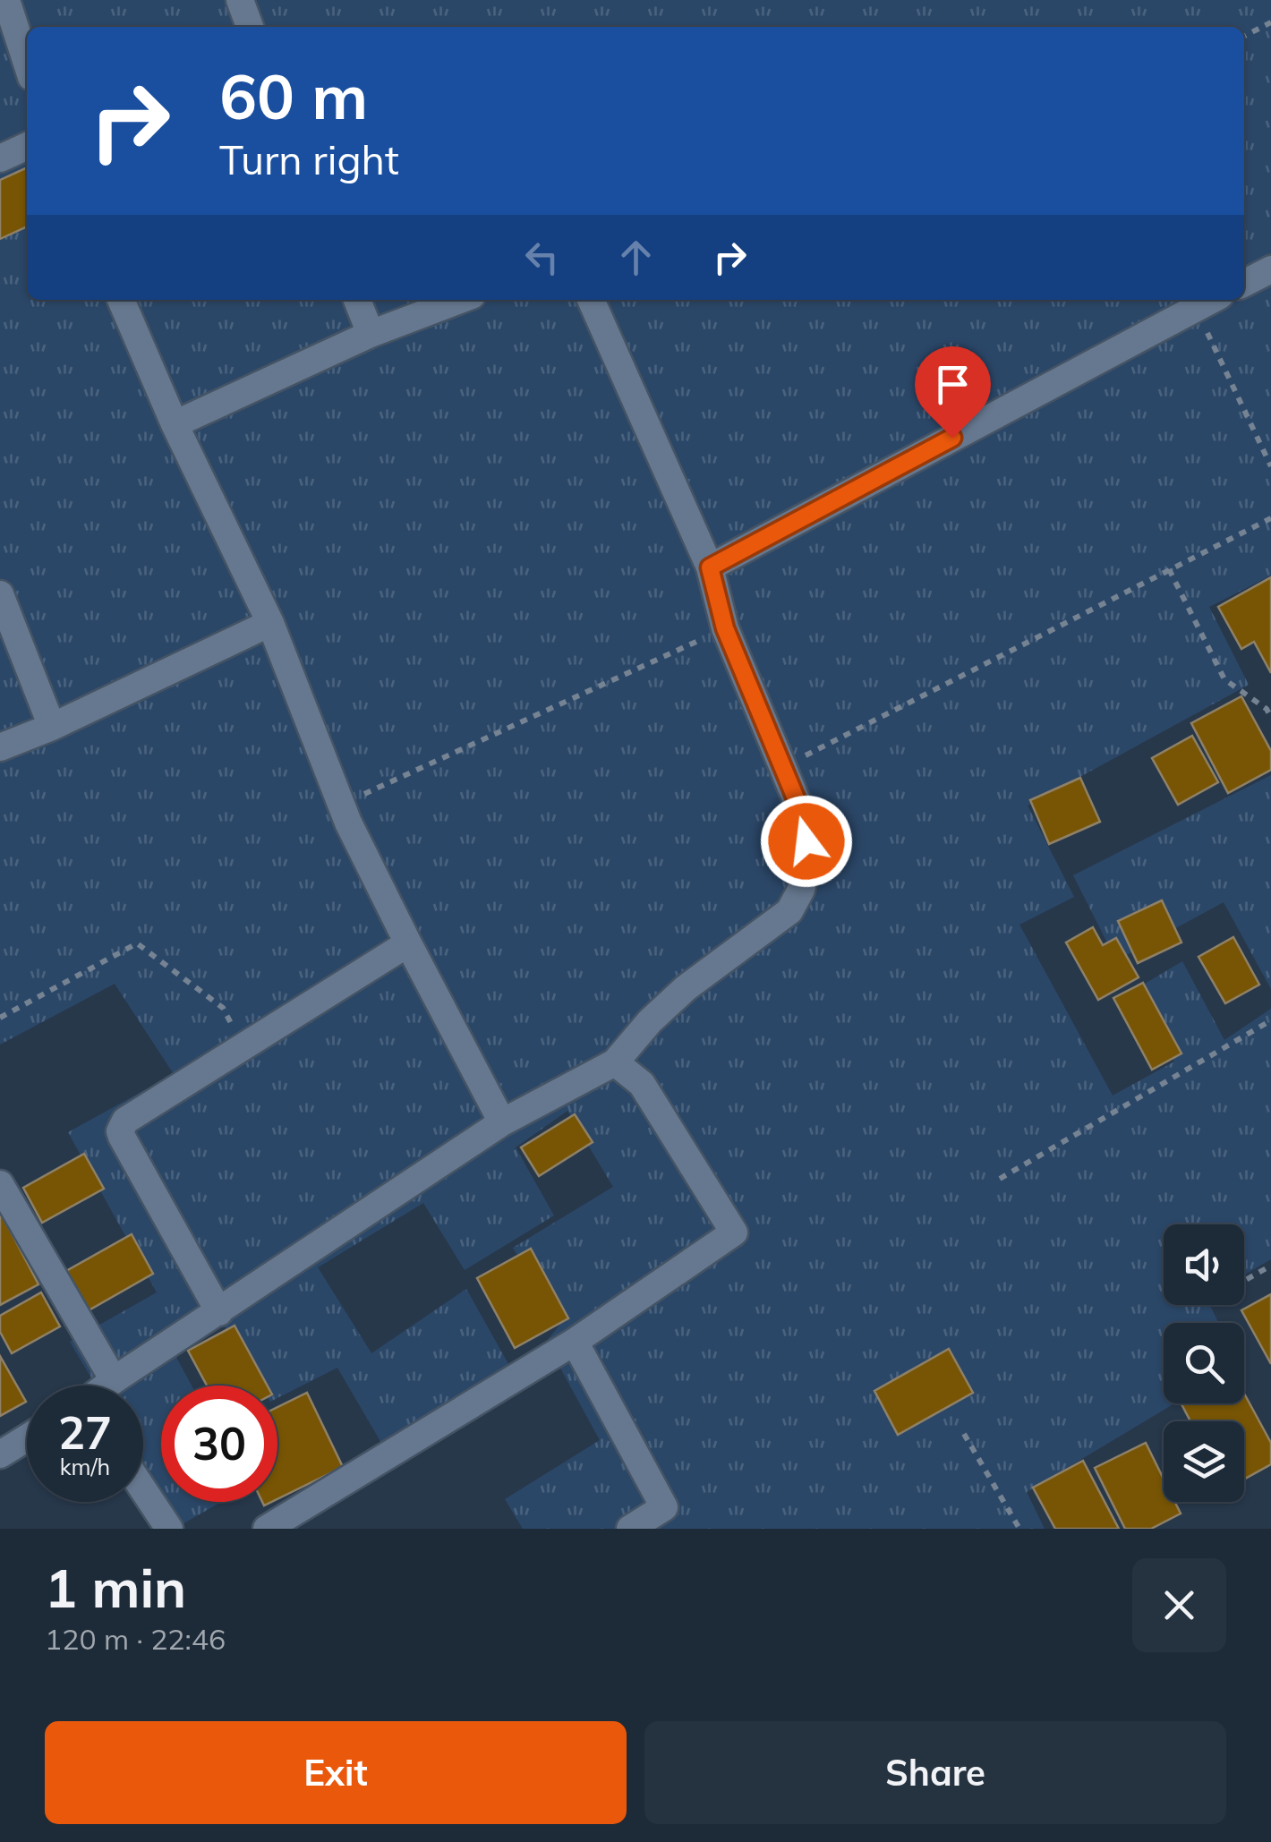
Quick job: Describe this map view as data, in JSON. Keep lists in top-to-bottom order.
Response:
{
  "page": {
    "turn": ["60 m", "Turn right"],
    "speed": "27 km/h",
    "limit": "30",
    "heading": ["1 min", "120 m · 22:46"],
    "buttons": ["Exit", "Share"]
  }
}
